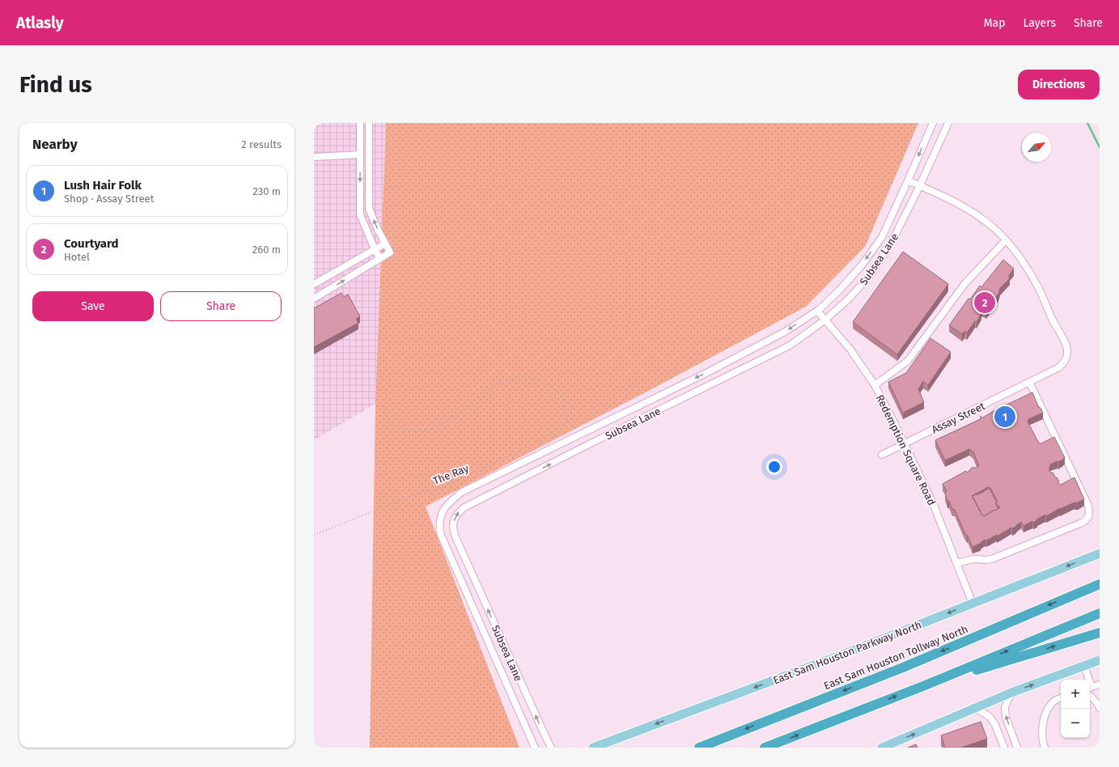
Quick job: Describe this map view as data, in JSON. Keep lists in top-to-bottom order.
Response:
{
  "streets": {
    "highway": ["East Sam Houston Tollway North"],
    "main road": ["East Sam Houston Parkway North"],
    "street": ["Subsea Lane", "Assay Street", "Redemption Square Road"],
    "path": ["The Ray"]
  },
  "crossings": [
    ["Subsea Lane", "Redemption Square Road"],
    ["Assay Street", "Redemption Square Road"],
    ["Redemption Square Road", "East Sam Houston Parkway North"]
  ],
  "one_way": ["East Sam Houston Parkway North"],
  "north": "top right",
  "page": {
    "header": "Atlasly",
    "nav": ["Map", "Layers", "Share"],
    "buttons": [
      "Directions",
      ["Save", "Share"]
    ],
    "title": "Find us",
    "heading": ["Nearby", "2 results"],
    "list": [
      {
        "mark": "1",
        "name": "Lush Hair Folk",
        "note": "Shop · Assay Street",
        "value": "230 m"
      },
      {
        "mark": "2",
        "name": "Courtyard",
        "note": "Hotel",
        "value": "260 m"
      }
    ],
    "pins": ["2", "1"],
    "map_buttons": ["+", "−"]
  }
}
